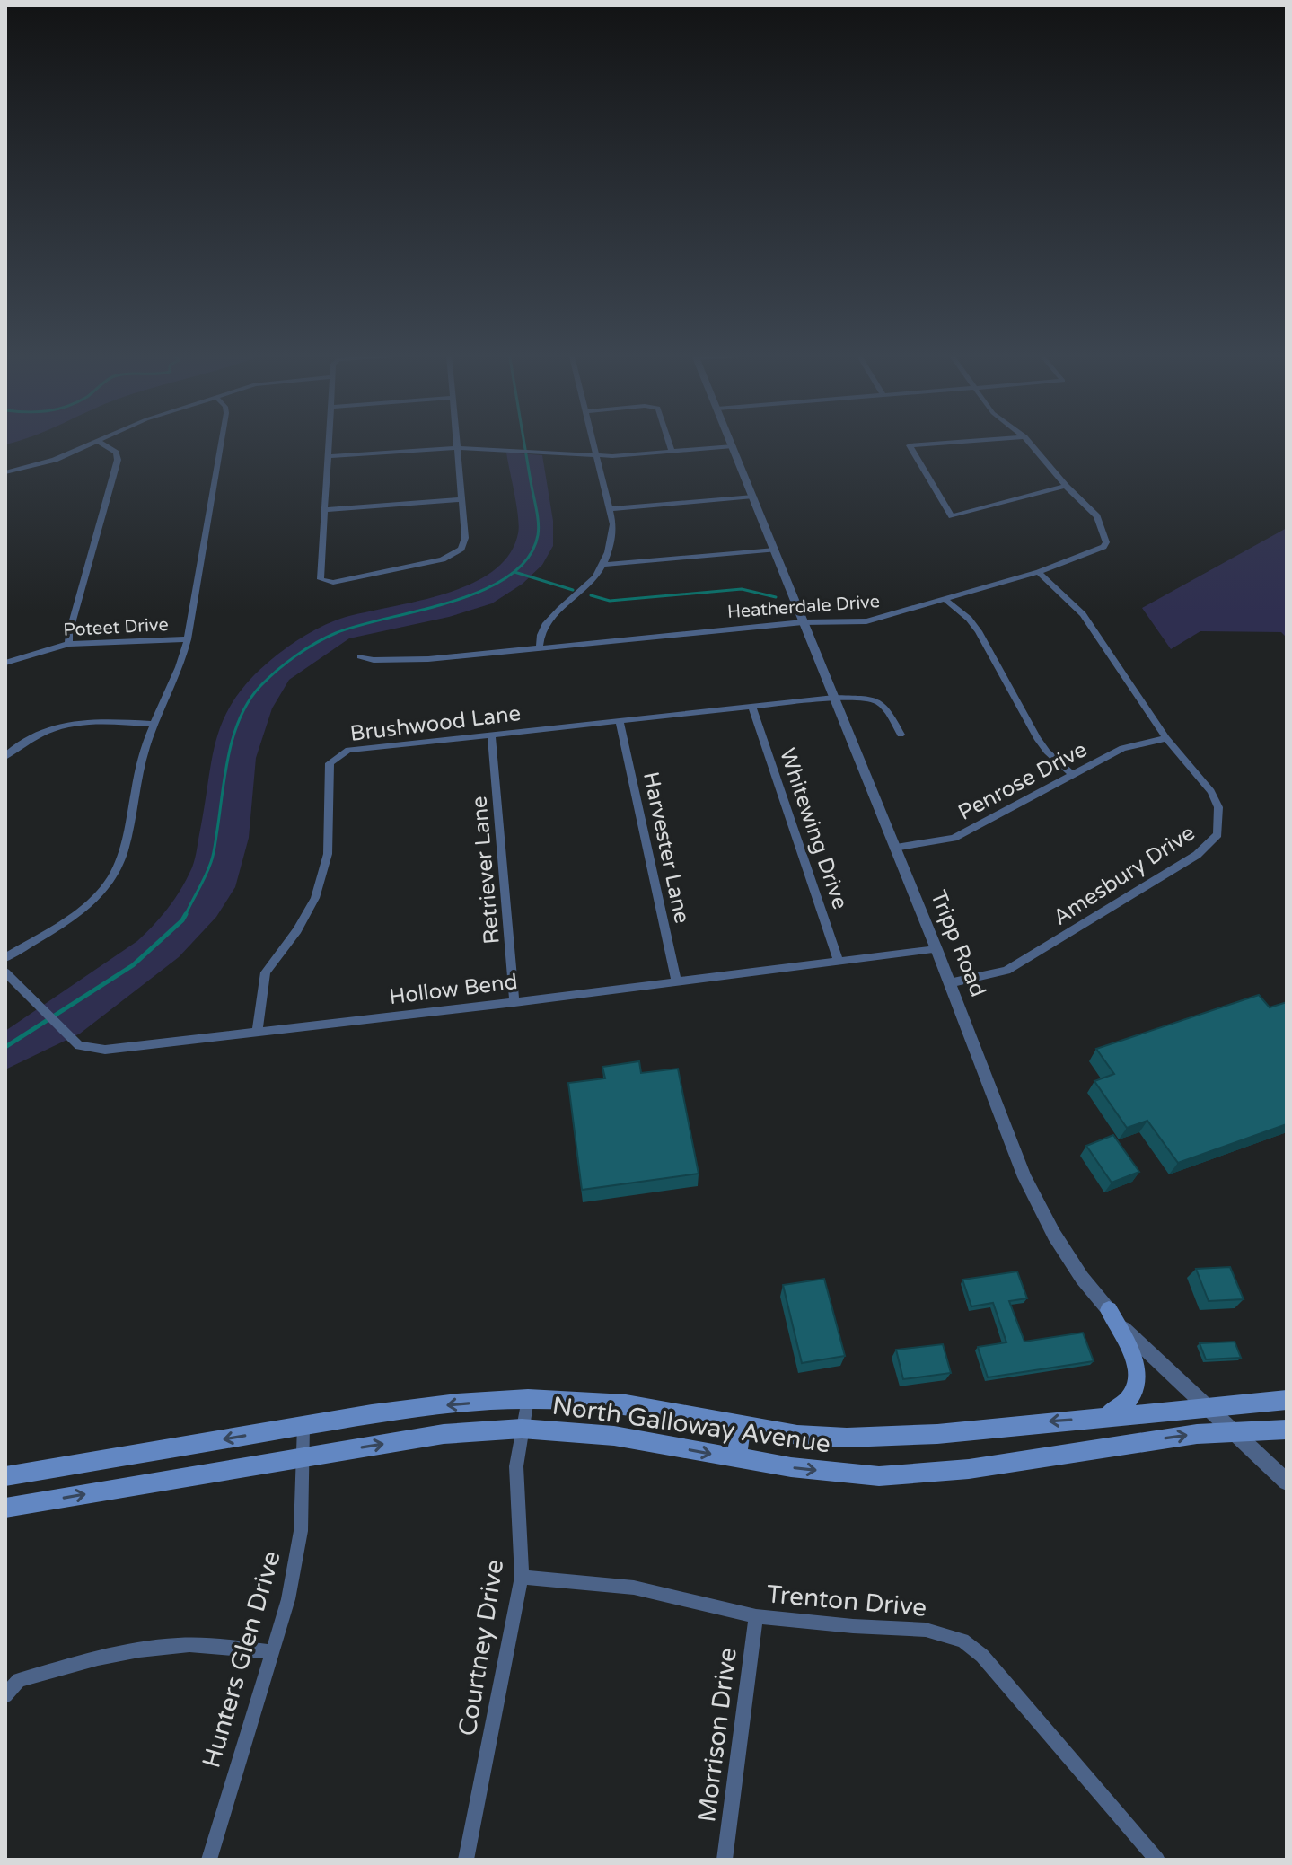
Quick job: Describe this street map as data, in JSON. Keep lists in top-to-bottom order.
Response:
{
  "streets": {
    "main road": ["North Galloway Avenue"],
    "street": [
      "Heatherdale Drive",
      "Poteet Drive",
      "Brushwood Lane",
      "Penrose Drive",
      "Whitewing Drive",
      "Harvester Lane",
      "Retriever Lane",
      "Amesbury Drive",
      "Tripp Road",
      "Hollow Bend",
      "Trenton Drive",
      "Courtney Drive",
      "Hunters Glen Drive",
      "Morrison Drive"
    ]
  },
  "crossings": [
    ["Heatherdale Drive", "Amesbury Drive"],
    ["Heatherdale Drive", "Tripp Road"],
    ["Brushwood Lane", "Whitewing Drive"],
    ["Brushwood Lane", "Harvester Lane"],
    ["Brushwood Lane", "Retriever Lane"],
    ["Brushwood Lane", "Tripp Road"],
    ["Brushwood Lane", "Hollow Bend"],
    ["Penrose Drive", "Amesbury Drive"],
    ["Penrose Drive", "Tripp Road"],
    ["Whitewing Drive", "Hollow Bend"],
    ["Harvester Lane", "Hollow Bend"],
    ["Retriever Lane", "Hollow Bend"],
    ["Amesbury Drive", "Tripp Road"],
    ["Tripp Road", "Hollow Bend"],
    ["Tripp Road", "North Galloway Avenue"],
    ["North Galloway Avenue", "Courtney Drive"],
    ["North Galloway Avenue", "Hunters Glen Drive"],
    ["Trenton Drive", "Courtney Drive"],
    ["Trenton Drive", "Morrison Drive"]
  ]
}
